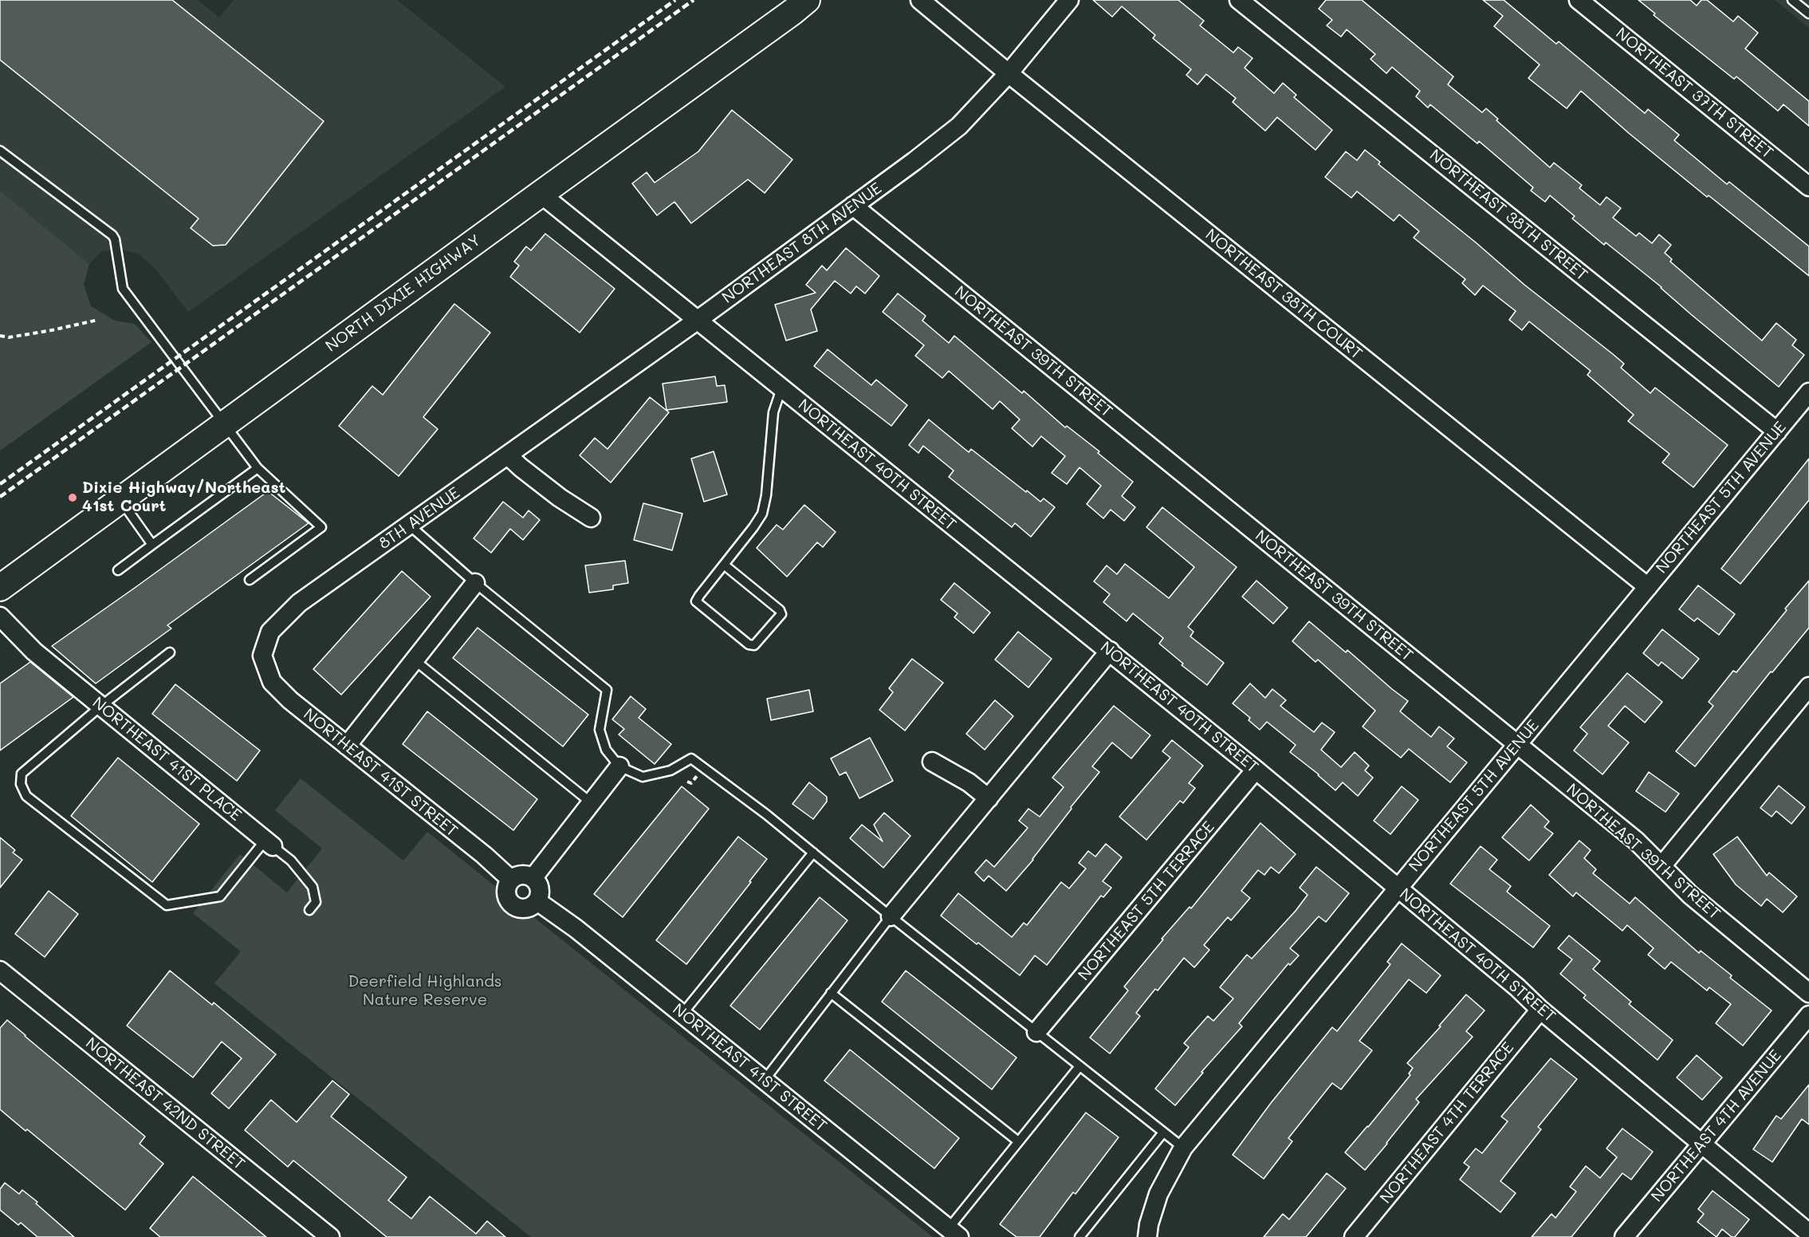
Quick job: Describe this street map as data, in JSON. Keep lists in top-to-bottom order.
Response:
{
  "streets": {
    "main road": ["NORTH DIXIE HIGHWAY"],
    "street": [
      "NORTHEAST 37TH STREET",
      "NORTHEAST 38TH STREET",
      "NORTHEAST 8TH AVENUE",
      "NORTHEAST 38TH COURT",
      "NORTHEAST 39TH STREET",
      "NORTHEAST 40TH STREET",
      "NORTHEAST 5TH AVENUE",
      "8TH AVENUE",
      "NORTHEAST 41ST PLACE",
      "NORTHEAST 41ST STREET",
      "NORTHEAST 5TH TERRACE",
      "NORTHEAST 42ND STREET",
      "NORTHEAST 4TH TERRACE",
      "NORTHEAST 4TH AVENUE"
    ]
  },
  "crossings": [
    ["NORTHEAST 38TH STREET", "NORTHEAST 5TH AVENUE"],
    ["NORTHEAST 8TH AVENUE", "NORTHEAST 38TH COURT"],
    ["NORTHEAST 8TH AVENUE", "NORTHEAST 39TH STREET"],
    ["NORTHEAST 8TH AVENUE", "NORTHEAST 40TH STREET"],
    ["NORTHEAST 8TH AVENUE", "8TH AVENUE"],
    ["NORTH DIXIE HIGHWAY", "NORTHEAST 40TH STREET"],
    ["NORTHEAST 38TH COURT", "NORTHEAST 5TH AVENUE"],
    ["NORTHEAST 39TH STREET", "NORTHEAST 5TH AVENUE"],
    ["NORTHEAST 40TH STREET", "NORTHEAST 5TH AVENUE"],
    ["NORTHEAST 40TH STREET", "NORTHEAST 5TH TERRACE"],
    ["NORTHEAST 40TH STREET", "NORTHEAST 4TH TERRACE"],
    ["NORTHEAST 40TH STREET", "NORTHEAST 4TH AVENUE"],
    ["8TH AVENUE", "NORTHEAST 41ST STREET"]
  ],
  "parks": ["Deerfield Highlands Nature Reserve"],
  "places": ["Dixie Highway/Northeast 41st Court"]
}
